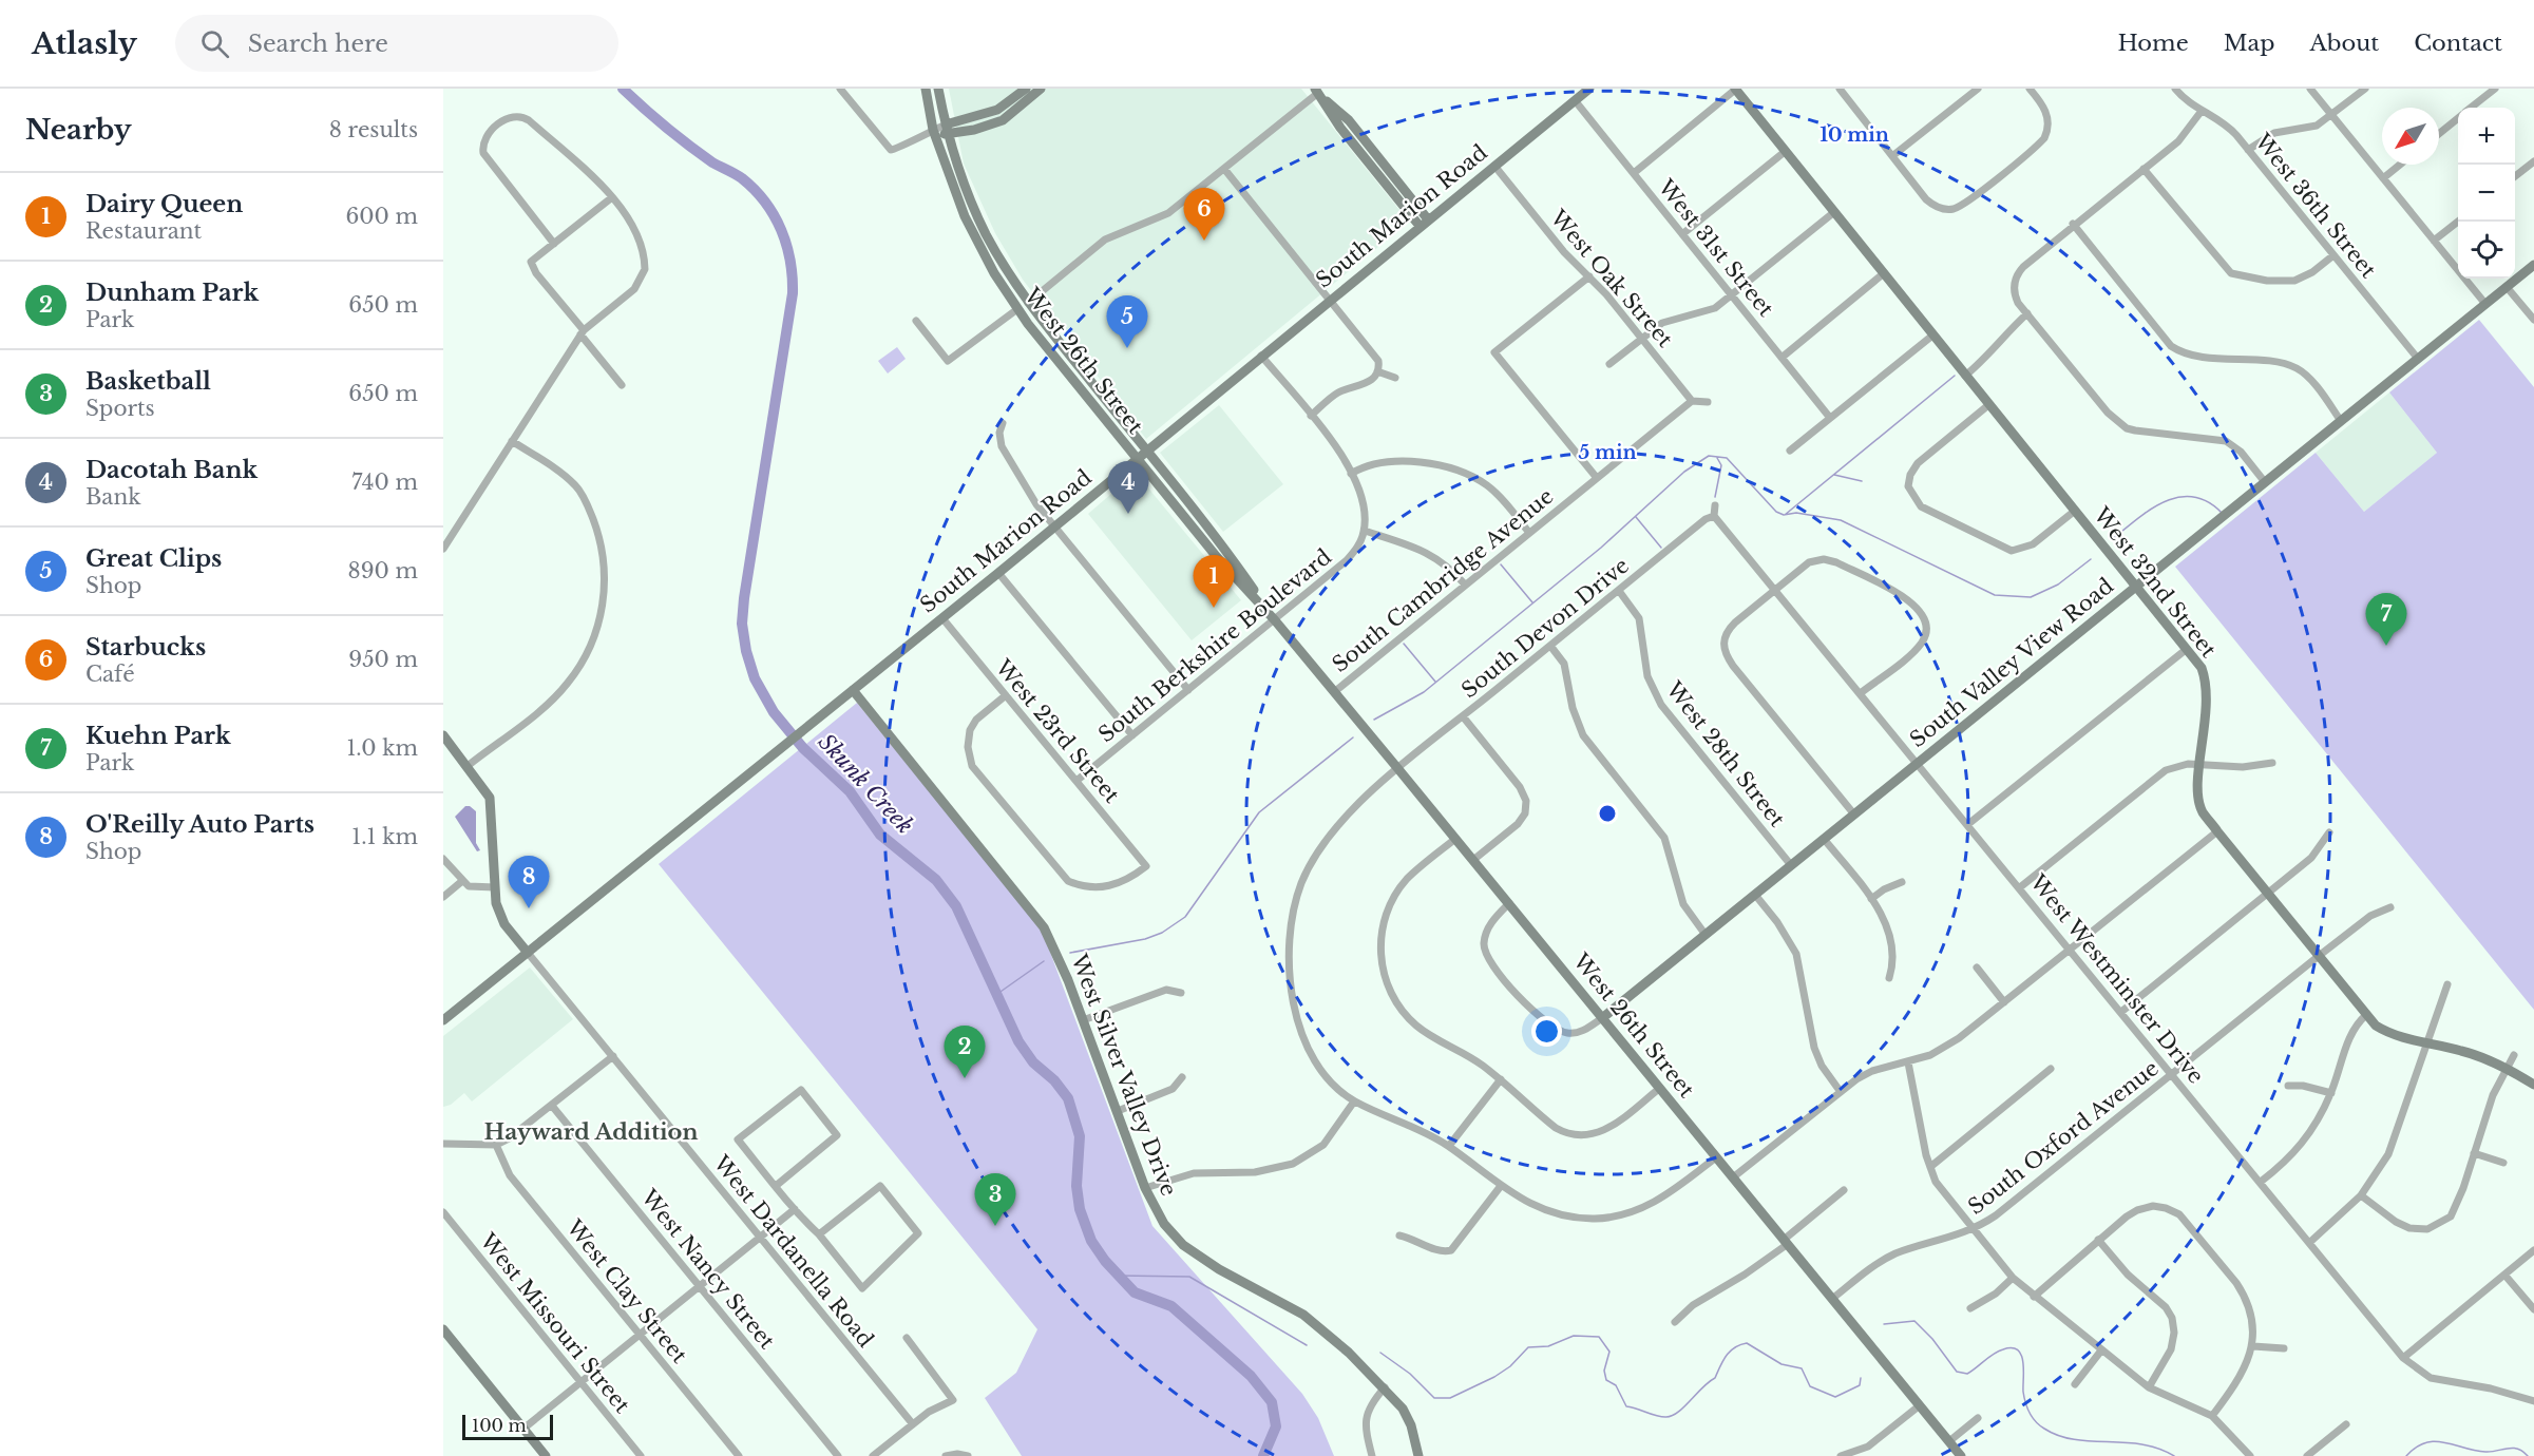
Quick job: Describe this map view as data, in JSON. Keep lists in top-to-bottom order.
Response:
{
  "streets": {
    "street": [
      "West 36th Street",
      "South Marion Road",
      "West 31st Street",
      "West Oak Street",
      "West 26th Street",
      "South Cambridge Avenue",
      "West 32nd Street",
      "South Devon Drive",
      "South Berkshire Boulevard",
      "South Valley View Road",
      "West 23rd Street",
      "West 28th Street",
      "West Westminster Drive",
      "West Silver Valley Drive",
      "South Oxford Avenue",
      "West Dardanella Road",
      "West Nancy Street",
      "West Clay Street",
      "West Missouri Street"
    ]
  },
  "crossings": [
    ["West 36th Street", "South Valley View Road"],
    ["South Marion Road", "West 31st Street"],
    ["South Marion Road", "West Oak Street"],
    ["South Marion Road", "West 26th Street"],
    ["South Marion Road", "West 23rd Street"],
    ["South Marion Road", "West Silver Valley Drive"],
    ["South Marion Road", "West Dardanella Road"],
    ["West Oak Street", "South Cambridge Avenue"],
    ["West 26th Street", "South Cambridge Avenue"],
    ["West 26th Street", "South Devon Drive"],
    ["West 26th Street", "South Berkshire Boulevard"],
    ["West 26th Street", "South Valley View Road"],
    ["West 26th Street", "South Oxford Avenue"],
    ["West 32nd Street", "South Valley View Road"],
    ["West 32nd Street", "South Oxford Avenue"],
    ["South Devon Drive", "West 28th Street"],
    ["South Devon Drive", "West Westminster Drive"],
    ["South Berkshire Boulevard", "West 23rd Street"],
    ["South Valley View Road", "West 28th Street"],
    ["South Valley View Road", "West Westminster Drive"],
    ["West Westminster Drive", "South Oxford Avenue"]
  ],
  "districts": ["Hayward Addition"],
  "water": ["Skunk Creek"],
  "scale_bar": "100 m",
  "north": "bottom left",
  "page": {
    "header": "Atlasly",
    "search": "Search here",
    "nav": [
      "Home",
      "Map",
      "About",
      "Contact"
    ],
    "heading": ["Nearby", "8 results"],
    "map_buttons": ["+", "−"],
    "list": [
      {
        "mark": "1",
        "name": "Dairy Queen",
        "note": "Restaurant",
        "value": "600 m"
      },
      {
        "mark": "2",
        "name": "Dunham Park",
        "note": "Park",
        "value": "650 m"
      },
      {
        "mark": "3",
        "name": "Basketball",
        "note": "Sports",
        "value": "650 m"
      },
      {
        "mark": "4",
        "name": "Dacotah Bank",
        "note": "Bank",
        "value": "740 m"
      },
      {
        "mark": "5",
        "name": "Great Clips",
        "note": "Shop",
        "value": "890 m"
      },
      {
        "mark": "6",
        "name": "Starbucks",
        "note": "Café",
        "value": "950 m"
      },
      {
        "mark": "7",
        "name": "Kuehn Park",
        "note": "Park",
        "value": "1.0 km"
      },
      {
        "mark": "8",
        "name": "O'Reilly Auto Parts",
        "note": "Shop",
        "value": "1.1 km"
      }
    ],
    "pins": [
      "6",
      "5",
      "4",
      "1",
      "7",
      "8",
      "2",
      "3"
    ],
    "scale": "100 m"
  },
  "rings": ["10 min", "5 min"]
}
